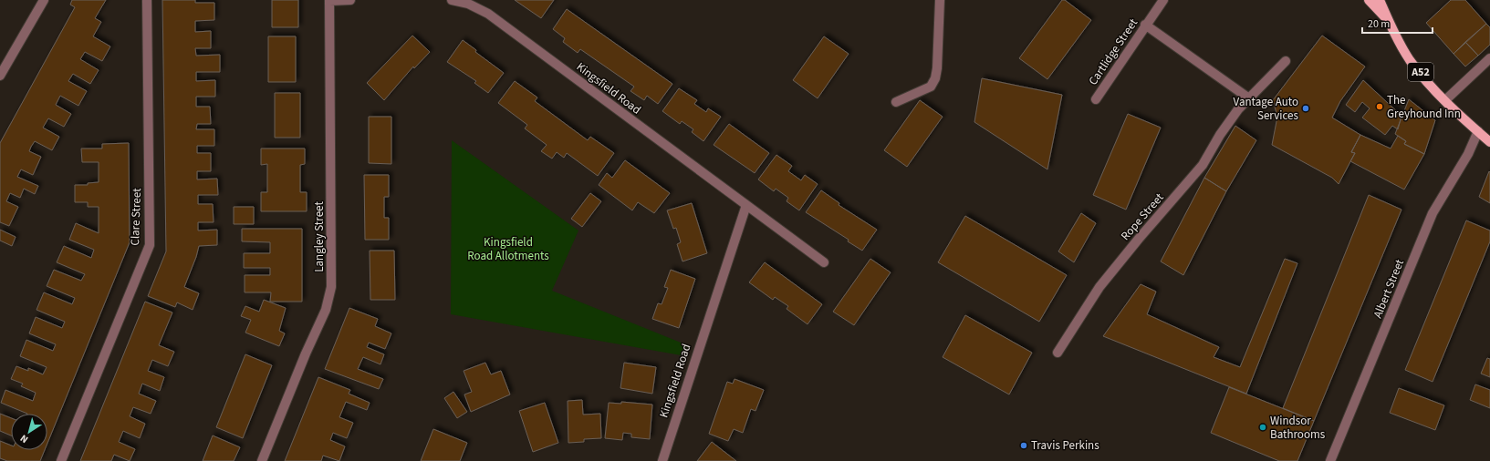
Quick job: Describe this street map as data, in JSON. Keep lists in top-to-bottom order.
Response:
{
  "streets": {
    "main road": ["A52"],
    "street": [
      "Cartlidge Street",
      "Kingsfield Road",
      "Clare Street",
      "Rope Street",
      "Langley Street",
      "Albert Street"
    ]
  },
  "crossings": [
    ["A52", "Albert Street"]
  ],
  "parks": ["Kingsfield Road Allotments"],
  "places": [
    "The Greyhound Inn",
    "Vantage Auto Services",
    "Windsor Bathrooms",
    "Travis Perkins"
  ],
  "scale_bar": "20 m",
  "north": "bottom left"
}
